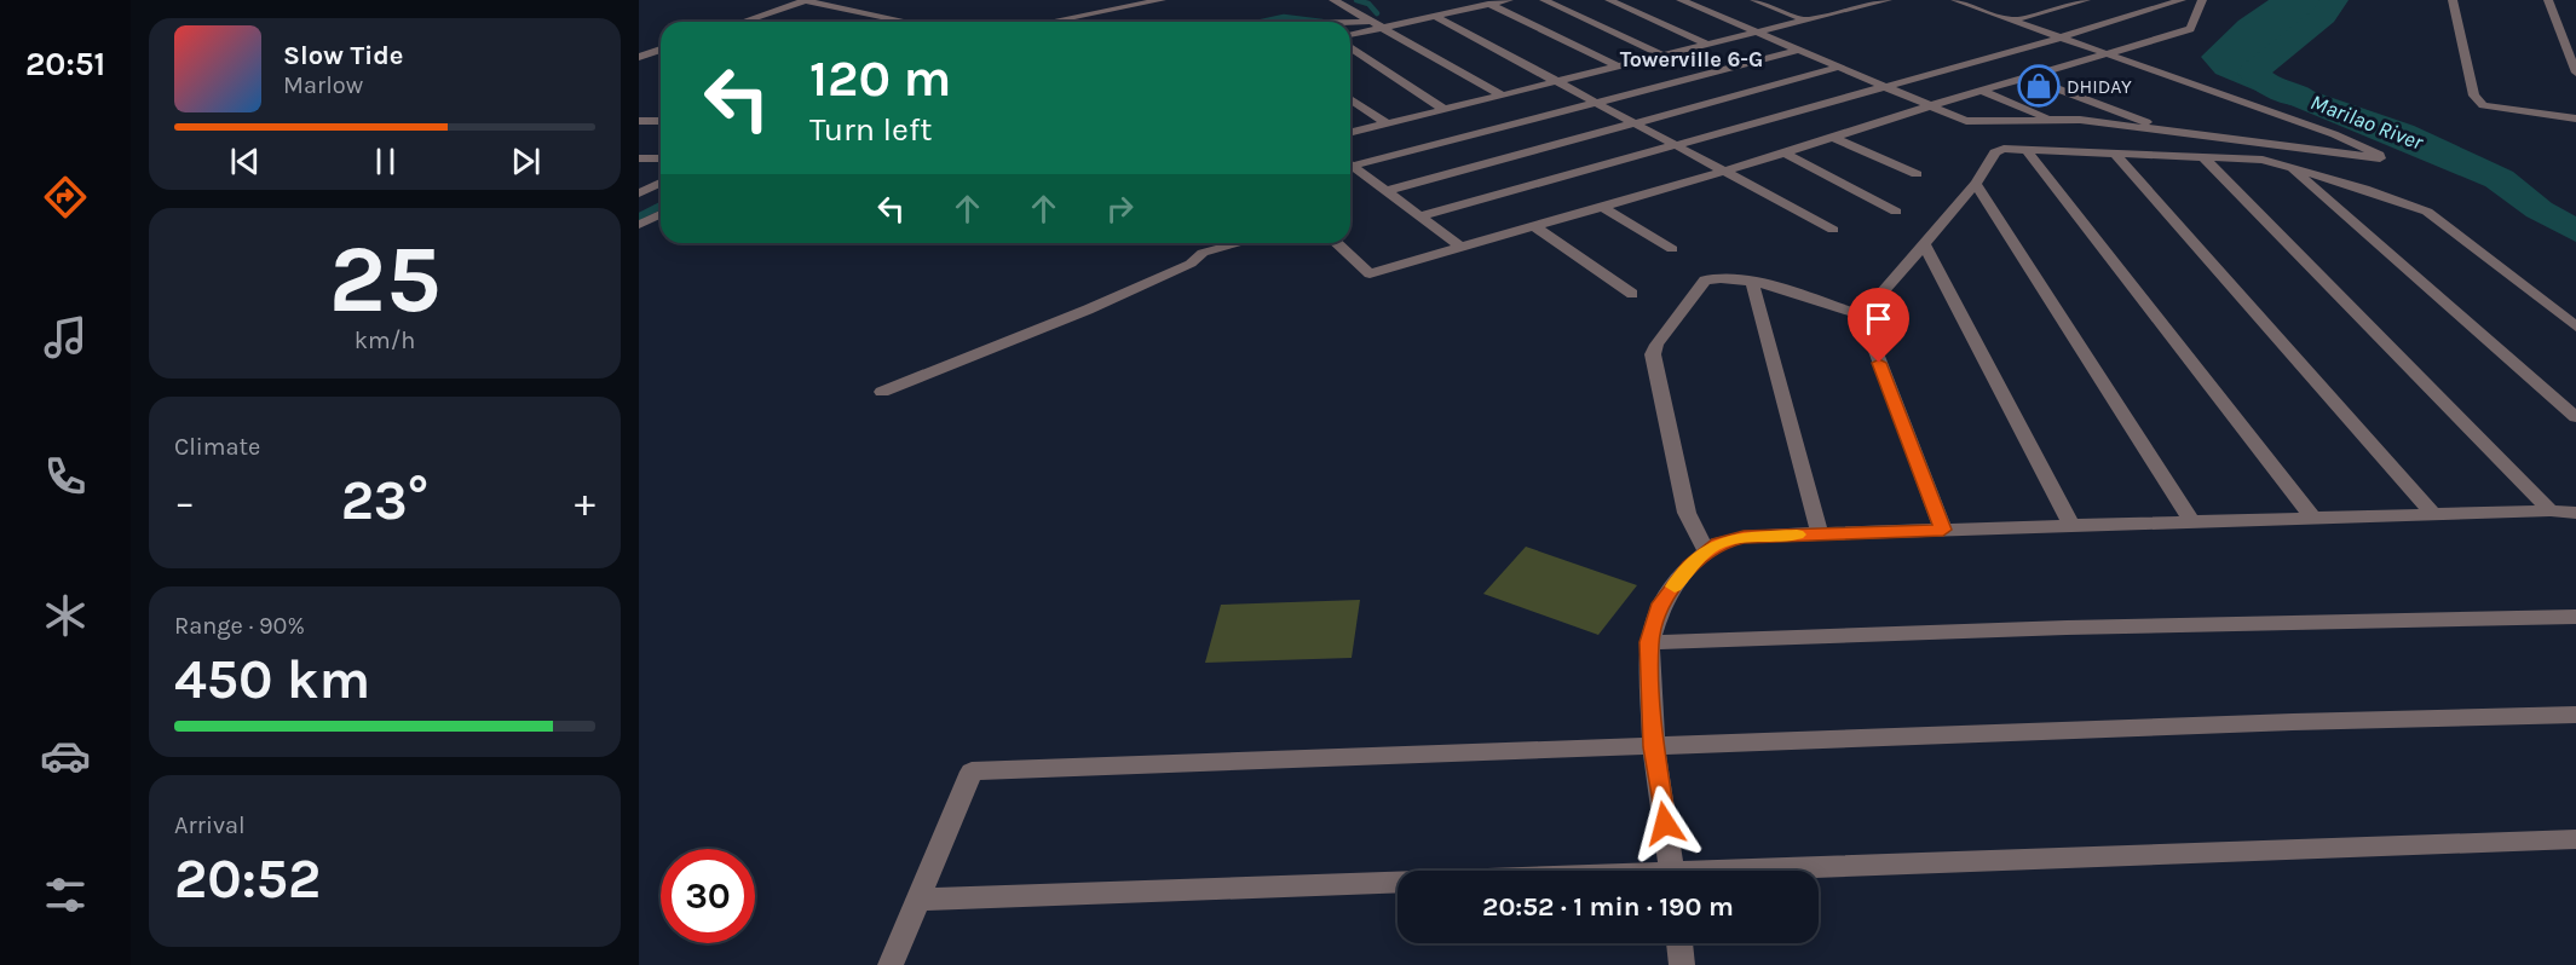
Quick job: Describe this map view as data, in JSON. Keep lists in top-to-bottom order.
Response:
{
  "districts": ["Towerville 6-G"],
  "water": ["Marilao River"],
  "places": {
    "shop": ["DHIDAY"]
  },
  "page": {
    "tabs": "20:51",
    "turn": ["120 m", "Turn left"],
    "song": ["Slow Tide", "Marlow"],
    "tile": [
      ["25", "km/h"],
      "Climate",
      ["Range · 90%", "450 km"],
      ["Arrival", "20:52"]
    ],
    "heat": ["−", "23°", "+"],
    "limit": "30",
    "trip": "20:52 · 1 min · 190 m"
  }
}
